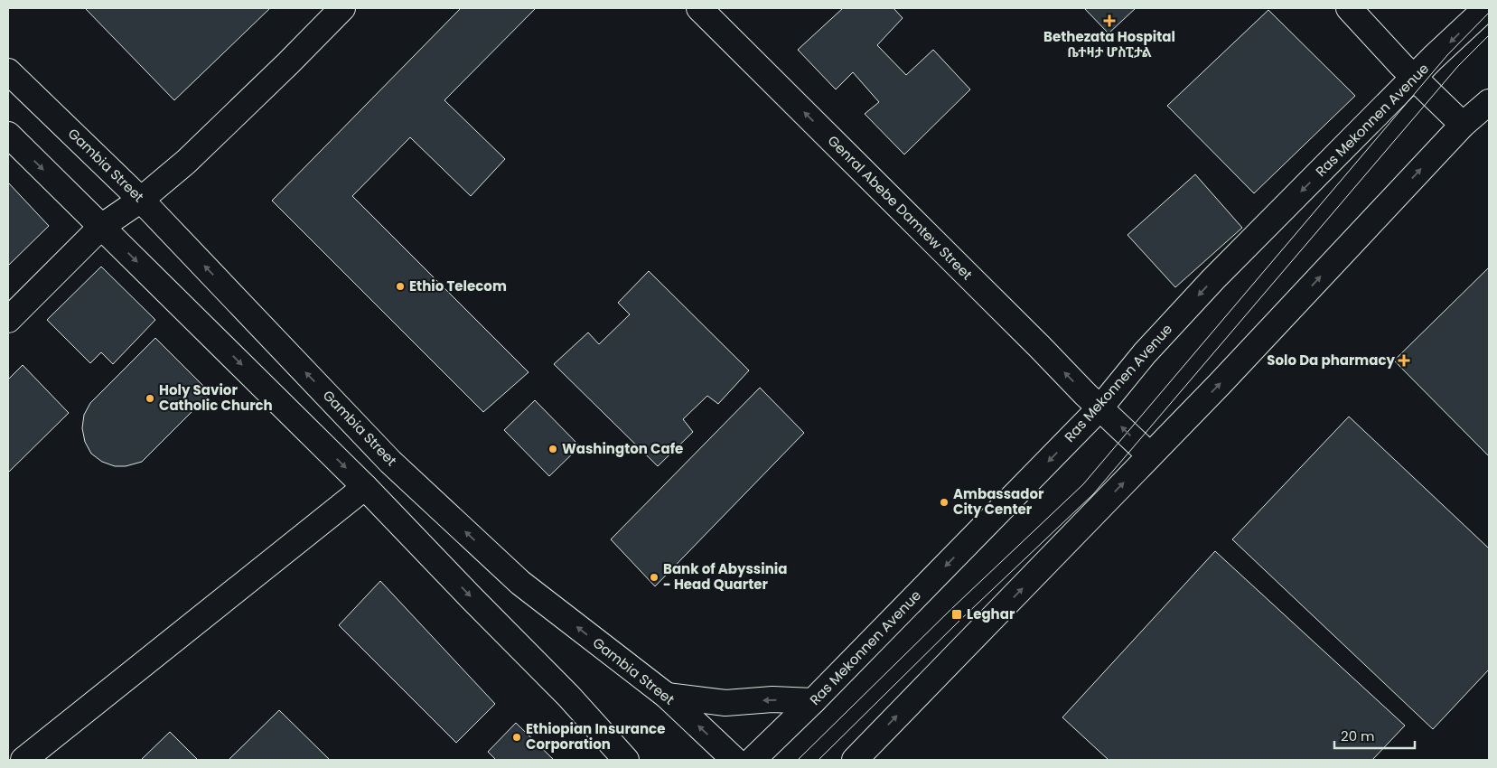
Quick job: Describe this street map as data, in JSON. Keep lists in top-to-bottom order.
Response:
{
  "streets": {
    "main road": ["Ras Mekonnen Avenue", "Gambia Street", "Genral Abebe Damtew Street"]
  },
  "crossings": [
    ["Ras Mekonnen Avenue", "Genral Abebe Damtew Street"]
  ],
  "one_way": ["Genral Abebe Damtew Street"],
  "places": {
    "health": ["Bethezata Hospital ቤተዛታ ሆስፒታል", "Solo Da pharmacy"],
    "other": [
      "Ethio Telecom",
      "Holy Savior Catholic Church",
      "Washington Cafe",
      "Ambassador City Center",
      "Bank of Abyssinia - Head Quarter",
      "Ethiopian Insurance Corporation"
    ],
    "transit": ["Leghar"]
  },
  "scale_bar": "20 m"
}
